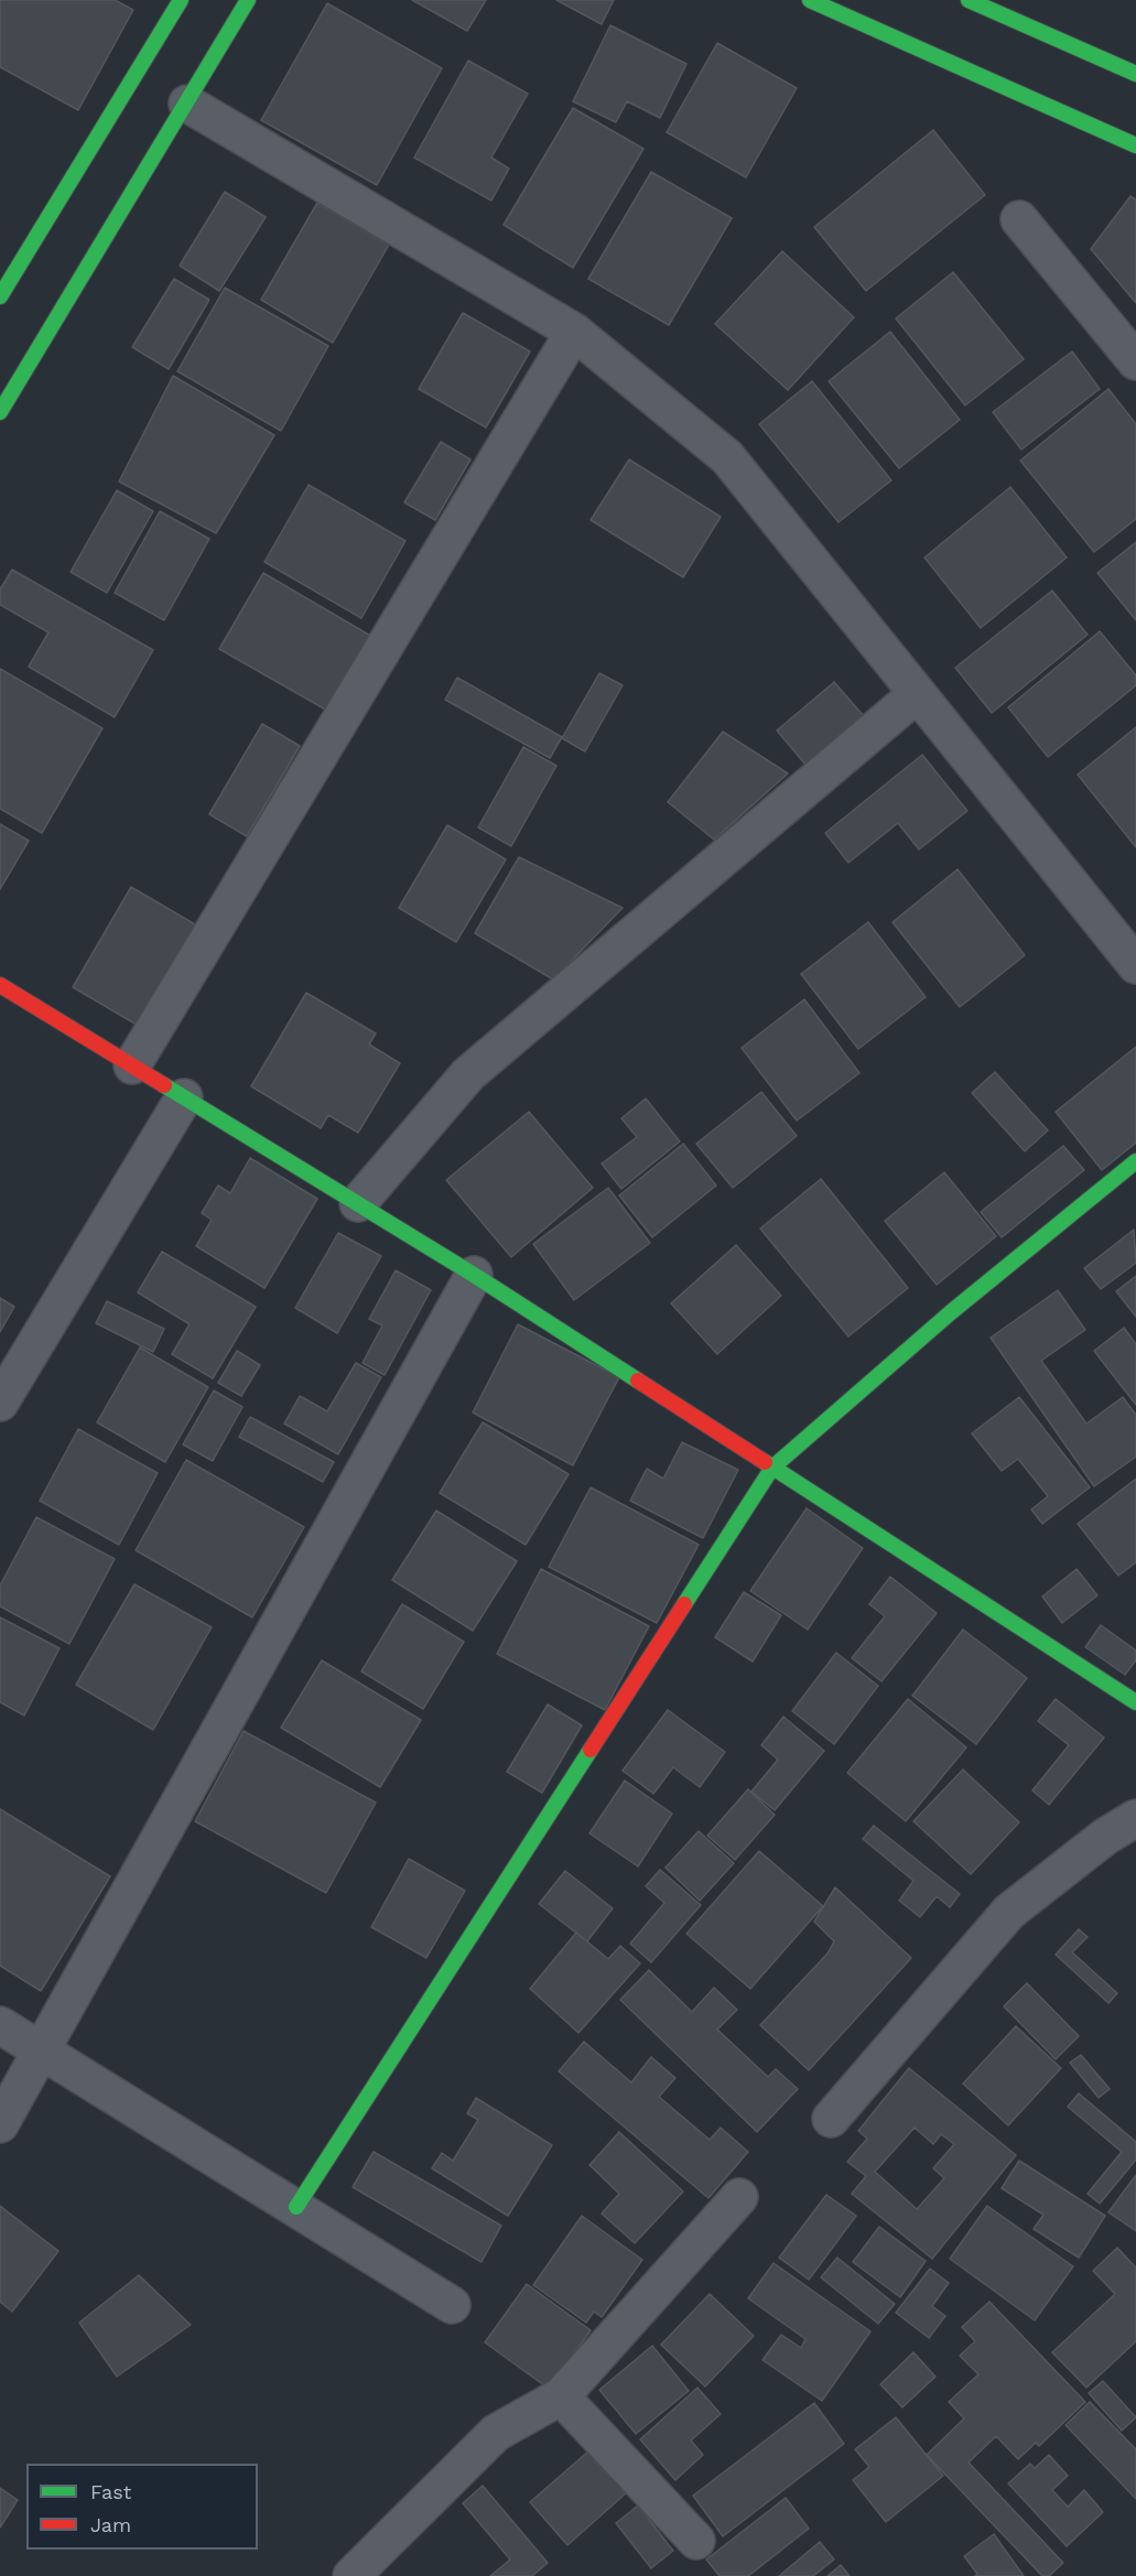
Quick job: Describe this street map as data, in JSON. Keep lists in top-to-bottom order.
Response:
{
  "legend": ["Fast", "Jam"]
}
